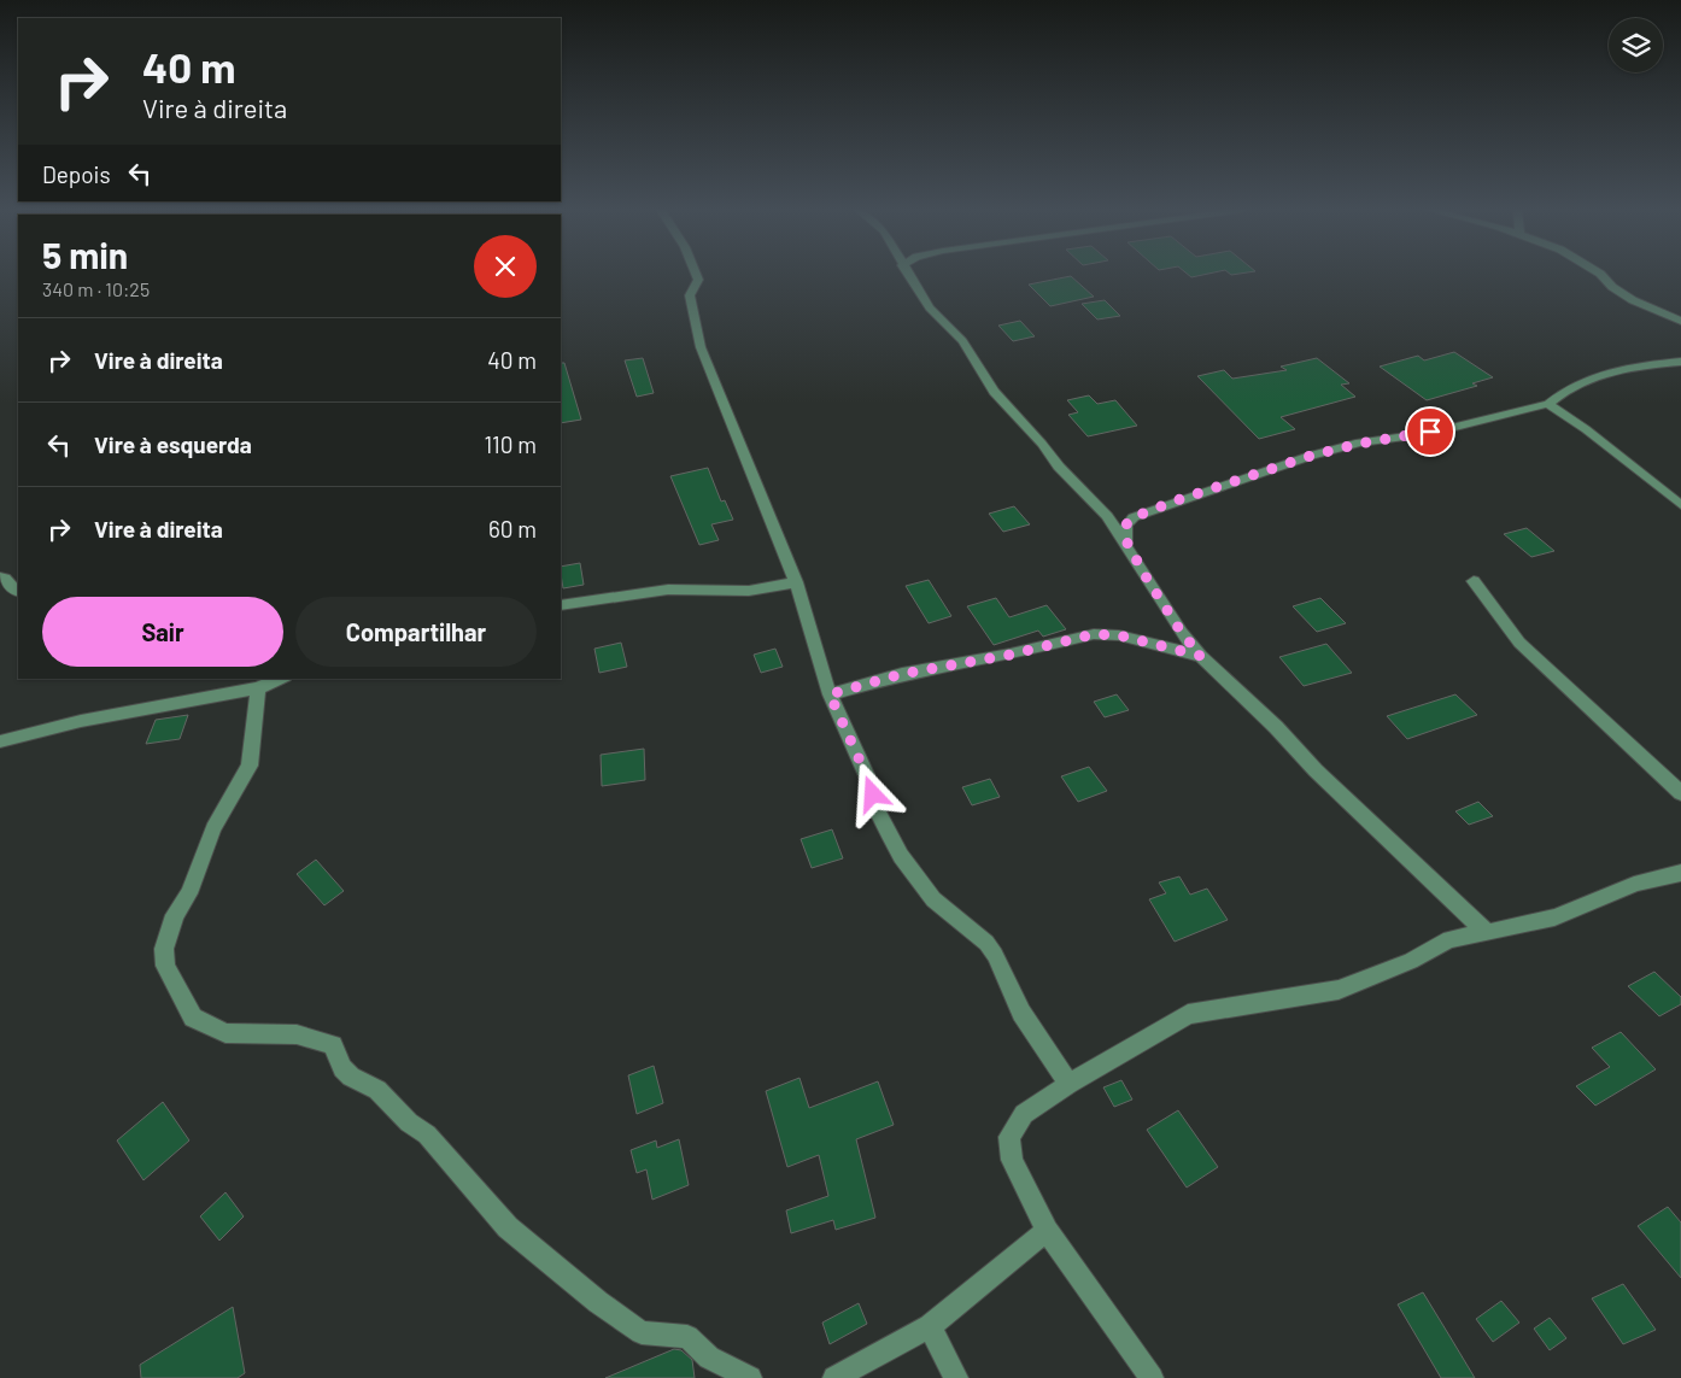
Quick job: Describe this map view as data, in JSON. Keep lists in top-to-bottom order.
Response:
{
  "page": {
    "turn": ["40 m", "Vire à direita"],
    "then": "Depois",
    "heading": ["5 min", "340 m · 10:25"],
    "list": [
      {
        "name": "Vire à direita",
        "value": "40 m"
      },
      {
        "name": "Vire à esquerda",
        "value": "110 m"
      },
      {
        "name": "Vire à direita",
        "value": "60 m"
      }
    ],
    "buttons": ["Sair", "Compartilhar"]
  }
}
